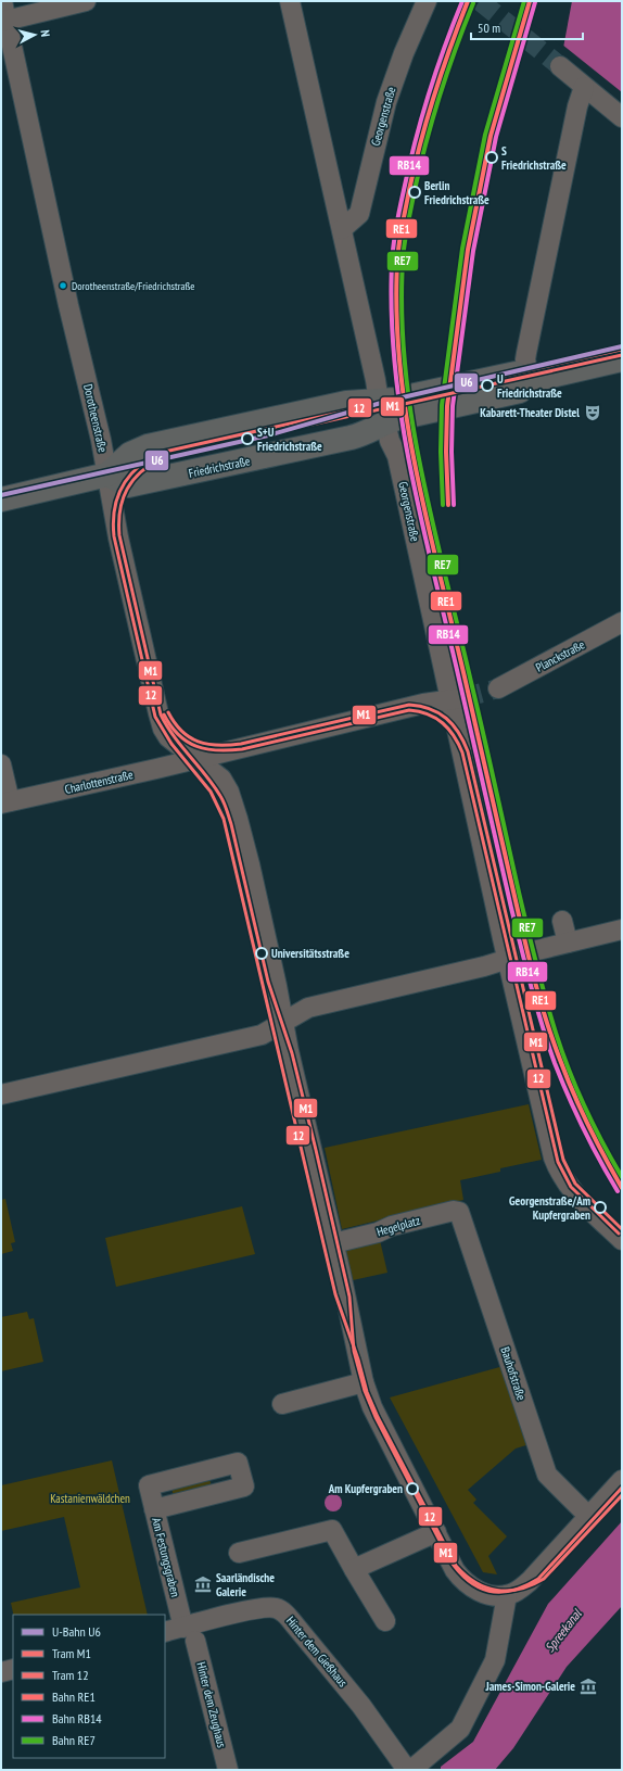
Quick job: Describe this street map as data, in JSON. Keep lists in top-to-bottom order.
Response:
{
  "streets": {
    "main road": ["Friedrichstraße"],
    "street": [
      "Georgenstraße",
      "Dorotheenstraße",
      "Planckstraße",
      "Charlottenstraße",
      "Hegelplatz",
      "Bauhofstraße",
      "Am Festungsgraben",
      "Hinter dem Gießhaus",
      "Hinter dem Zeughaus"
    ]
  },
  "crossings": [
    ["Georgenstraße", "Friedrichstraße"],
    ["Dorotheenstraße", "Friedrichstraße"],
    ["Dorotheenstraße", "Charlottenstraße"],
    ["Dorotheenstraße", "Hegelplatz"],
    ["Hegelplatz", "Bauhofstraße"],
    ["Am Festungsgraben", "Hinter dem Gießhaus"],
    ["Am Festungsgraben", "Hinter dem Zeughaus"],
    ["Hinter dem Gießhaus", "Hinter dem Zeughaus"]
  ],
  "water": ["Spreekanal"],
  "parks": ["Kastanienwäldchen"],
  "places": {
    "other": [
      "S Friedrichstraße",
      "Berlin Friedrichstraße",
      "Dorotheenstraße/Friedrichstraße",
      "U Friedrichstraße",
      "S+U Friedrichstraße",
      "Universitätsstraße",
      "Georgenstraße/Am Kupfergraben",
      "Am Kupfergraben"
    ],
    "theatre": ["Kabarett-Theater Distel"],
    "museum": ["Saarländische Galerie", "James-Simon-Galerie"]
  },
  "lines": [
    "rail line RE1",
    "rail line RB14",
    "rail line RE7",
    "metro line U6",
    "tram line 12",
    "tram line M1"
  ],
  "legend": [
    "U-Bahn U6",
    "Tram M1",
    "Tram 12",
    "Bahn RE1",
    "Bahn RB14",
    "Bahn RE7"
  ],
  "scale_bar": "50 m",
  "north": "right"
}
